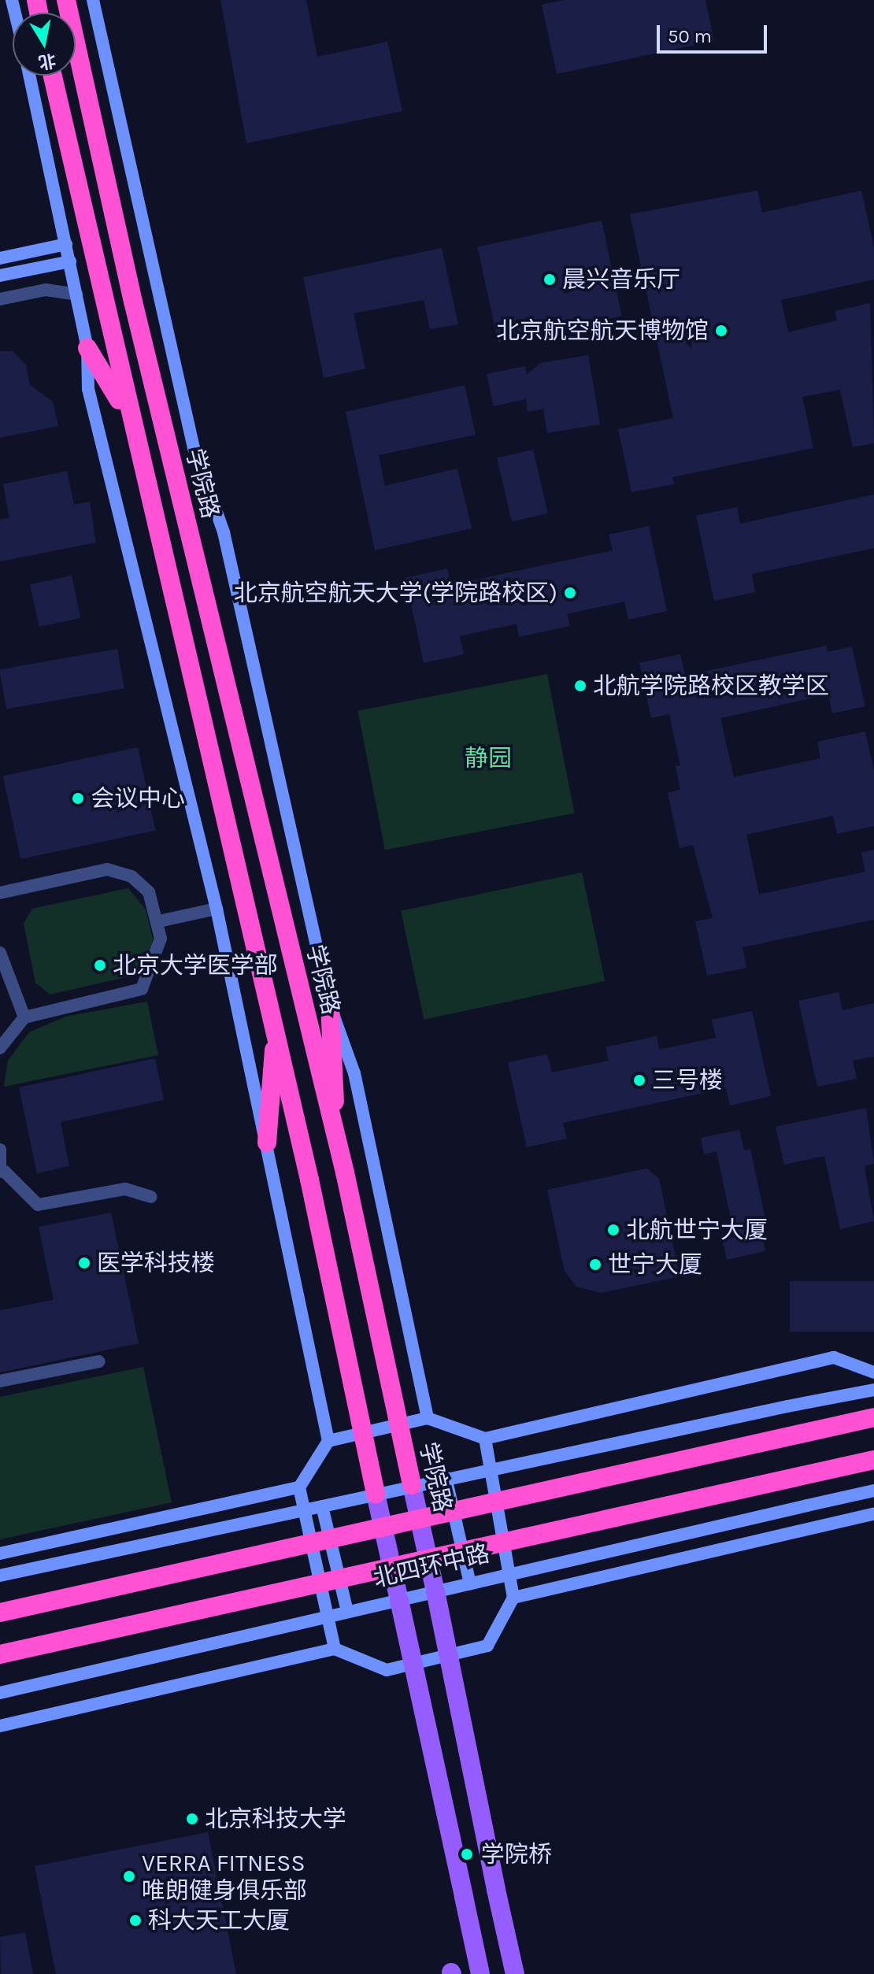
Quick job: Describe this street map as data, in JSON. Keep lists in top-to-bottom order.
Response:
{
  "streets": {
    "highway": ["学院路", "北四环中路"]
  },
  "crossings": [
    ["学院路", "北四环中路"]
  ],
  "parks": ["静园"],
  "places": [
    "晨兴音乐厅",
    "北京航空航天博物馆",
    "北京航空航天大学(学院路校区)",
    "北航学院路校区教学区",
    "会议中心",
    "北京大学医学部",
    "三号楼",
    "北航世宁大厦",
    "医学科技楼",
    "世宁大厦",
    "北京科技大学",
    "学院桥",
    "VERRA FITNESS 唯朗健身俱乐部",
    "科大天工大厦"
  ],
  "scale_bar": "50 m",
  "north": "bottom"
}
